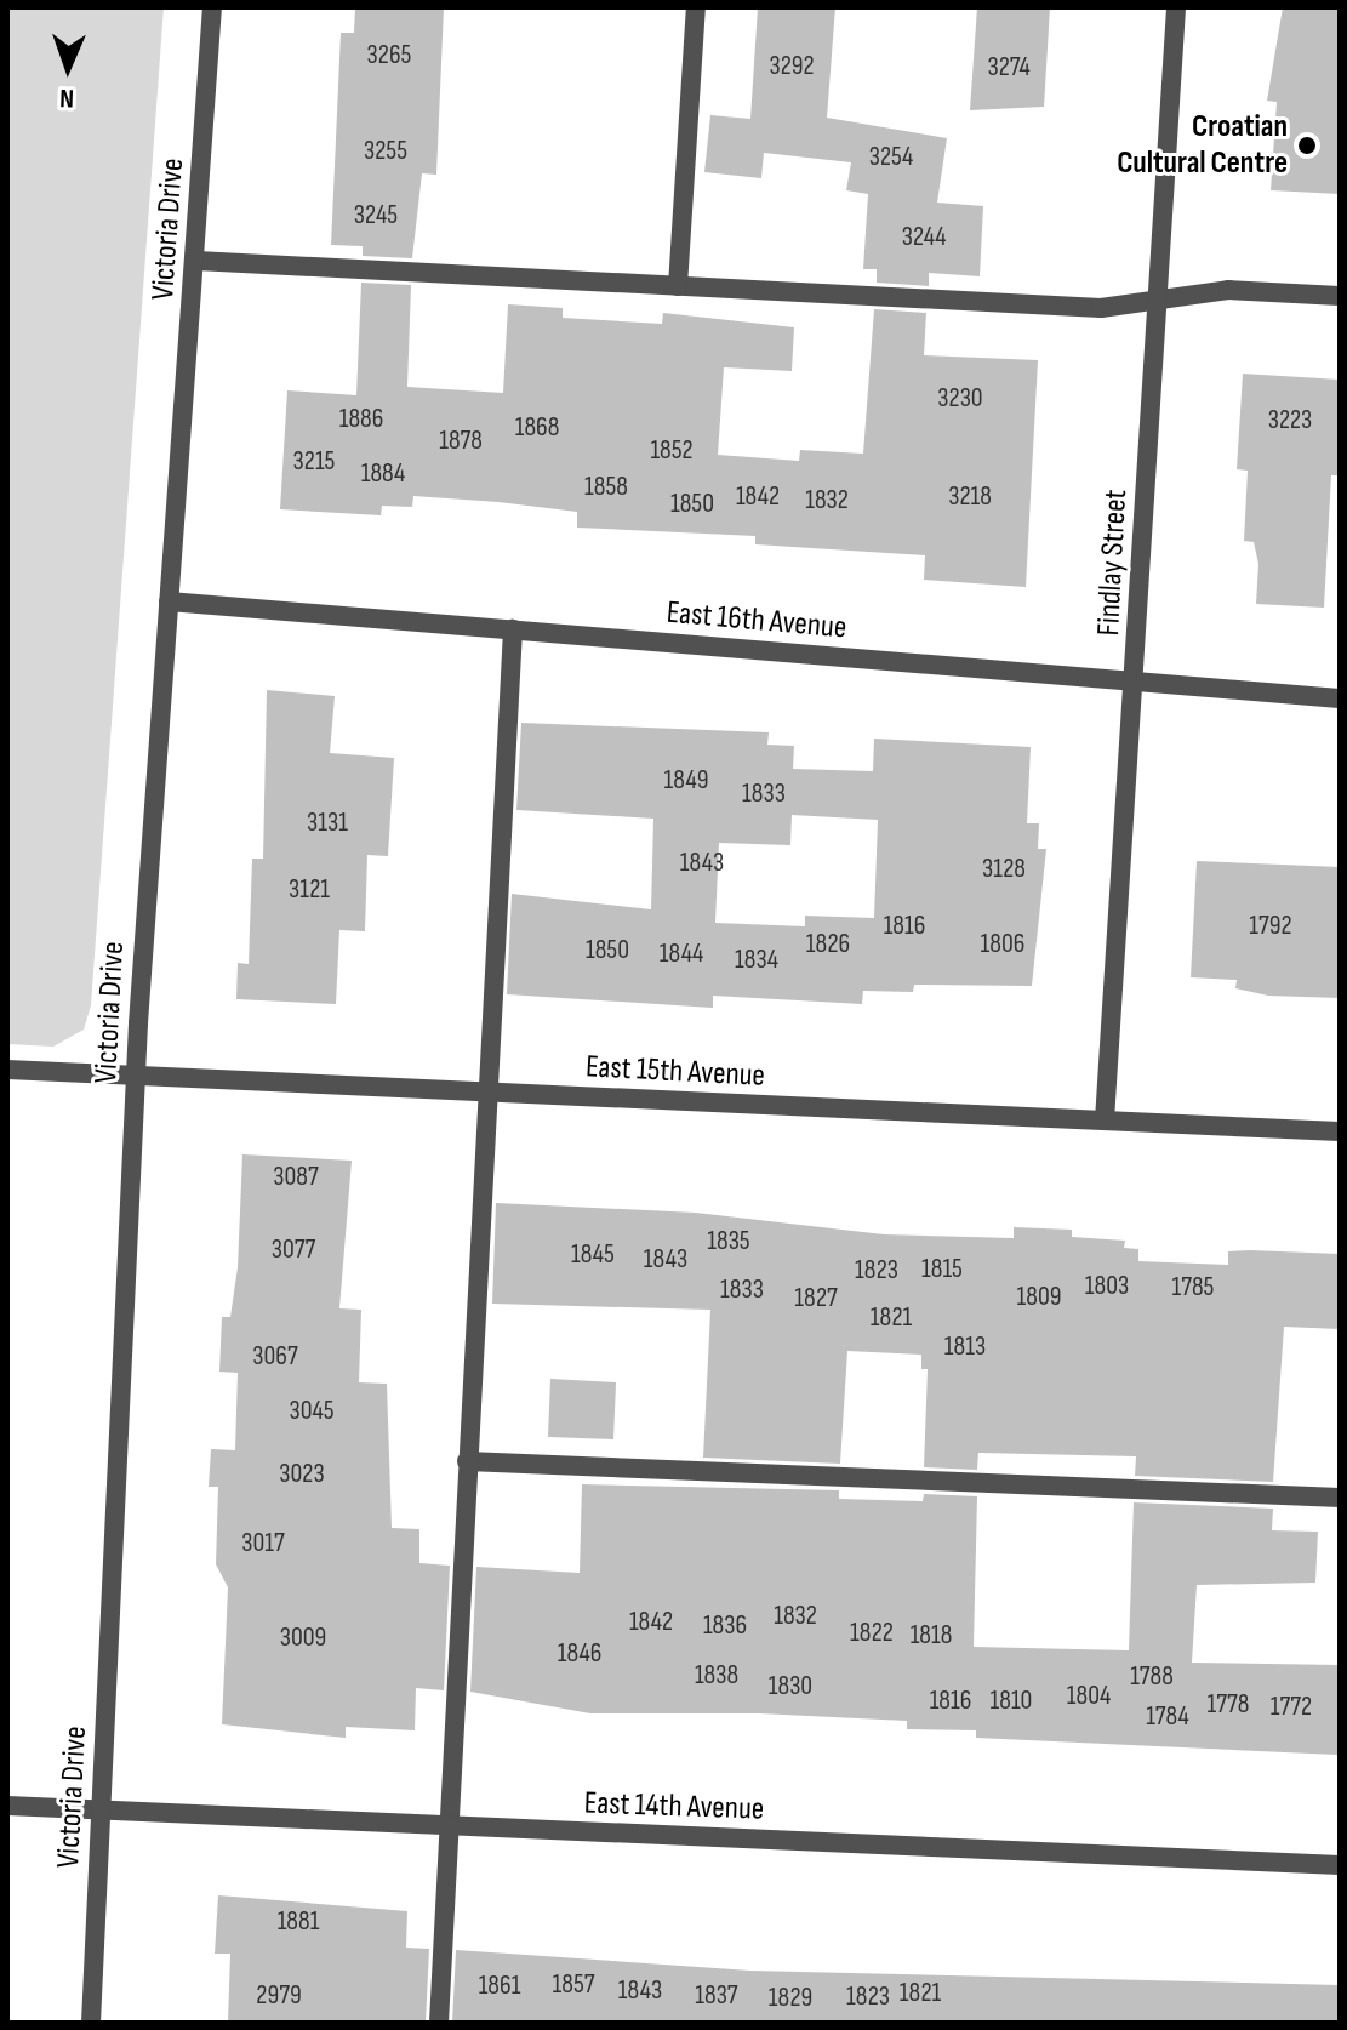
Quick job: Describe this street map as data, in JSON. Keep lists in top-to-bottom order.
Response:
{
  "streets": {
    "street": [
      "Victoria Drive",
      "Findlay Street",
      "East 16th Avenue",
      "East 15th Avenue",
      "East 14th Avenue"
    ]
  },
  "crossings": [
    ["Victoria Drive", "East 16th Avenue"],
    ["Victoria Drive", "East 15th Avenue"],
    ["Victoria Drive", "East 14th Avenue"],
    ["Findlay Street", "East 16th Avenue"],
    ["Findlay Street", "East 15th Avenue"]
  ],
  "places": ["Croatian Cultural Centre"],
  "house_numbers": [
    "3265",
    "3292",
    "3274",
    "3255",
    "3254",
    "3245",
    "3244",
    "3230",
    "1886",
    "3223",
    "1868",
    "1878",
    "1852",
    "3215",
    "1884",
    "1858",
    "1842",
    "3218",
    "1832",
    "1850",
    "1849",
    "1833",
    "3131",
    "1843",
    "3128",
    "3121",
    "1816",
    "1792",
    "1826",
    "1806",
    "1850",
    "1844",
    "1834",
    "3087",
    "1835",
    "3077",
    "1845",
    "1843",
    "1815",
    "1823",
    "1803",
    "1785",
    "1833",
    "1809",
    "1827",
    "1821",
    "1813",
    "3067",
    "3045",
    "3023",
    "3017",
    "1832",
    "1842",
    "1836",
    "1822",
    "1818",
    "3009",
    "1846",
    "1838",
    "1788",
    "1830",
    "1804",
    "1816",
    "1810",
    "1778",
    "1772",
    "1784",
    "1881",
    "1857",
    "1861",
    "1843",
    "1821",
    "2979",
    "1837",
    "1823",
    "1829"
  ],
  "north": "bottom"
}
